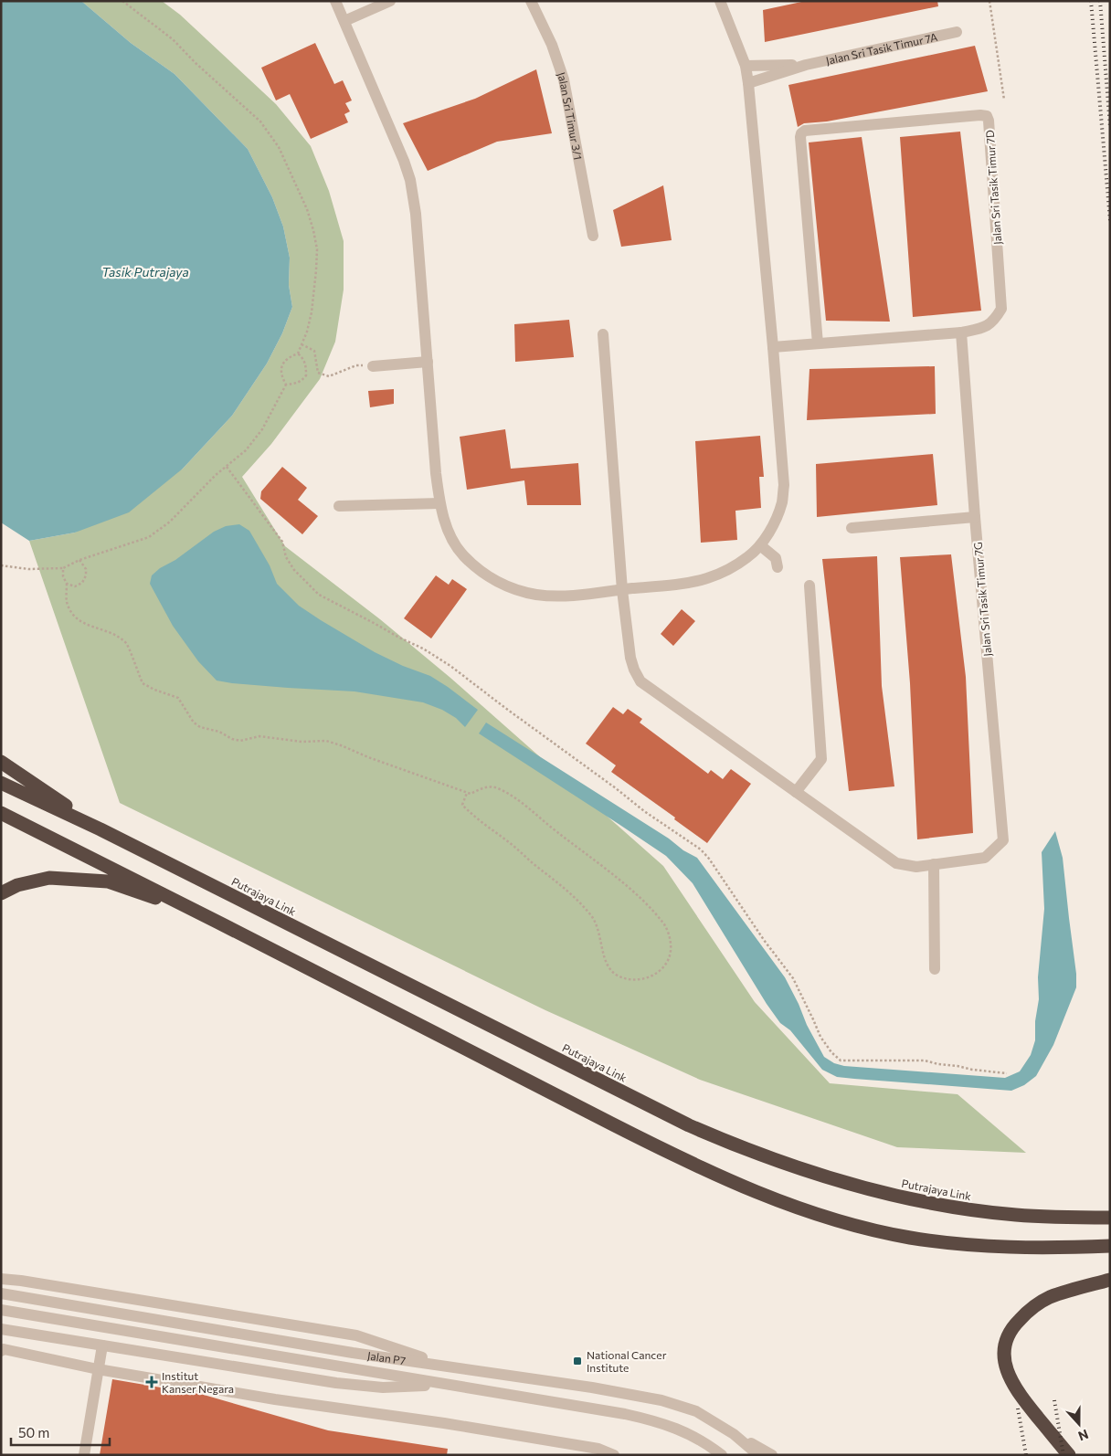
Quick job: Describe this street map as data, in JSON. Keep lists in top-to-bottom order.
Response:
{
  "streets": {
    "highway": ["Putrajaya Link"],
    "street": [
      "Jalan Sri Tasik Timur 7A",
      "Jalan Sri Timur 3/1",
      "Jalan Sri Tasik Timur 7D",
      "Jalan Sri Tasik Timur 7G",
      "Jalan P7"
    ]
  },
  "crossings": [
    ["Jalan Sri Tasik Timur 7D", "Jalan Sri Tasik Timur 7G"]
  ],
  "water": ["Tasik Putrajaya"],
  "places": {
    "transit": ["National Cancer Institute"],
    "health": ["Institut Kanser Negara"]
  },
  "scale_bar": "50 m",
  "north": "bottom"
}
